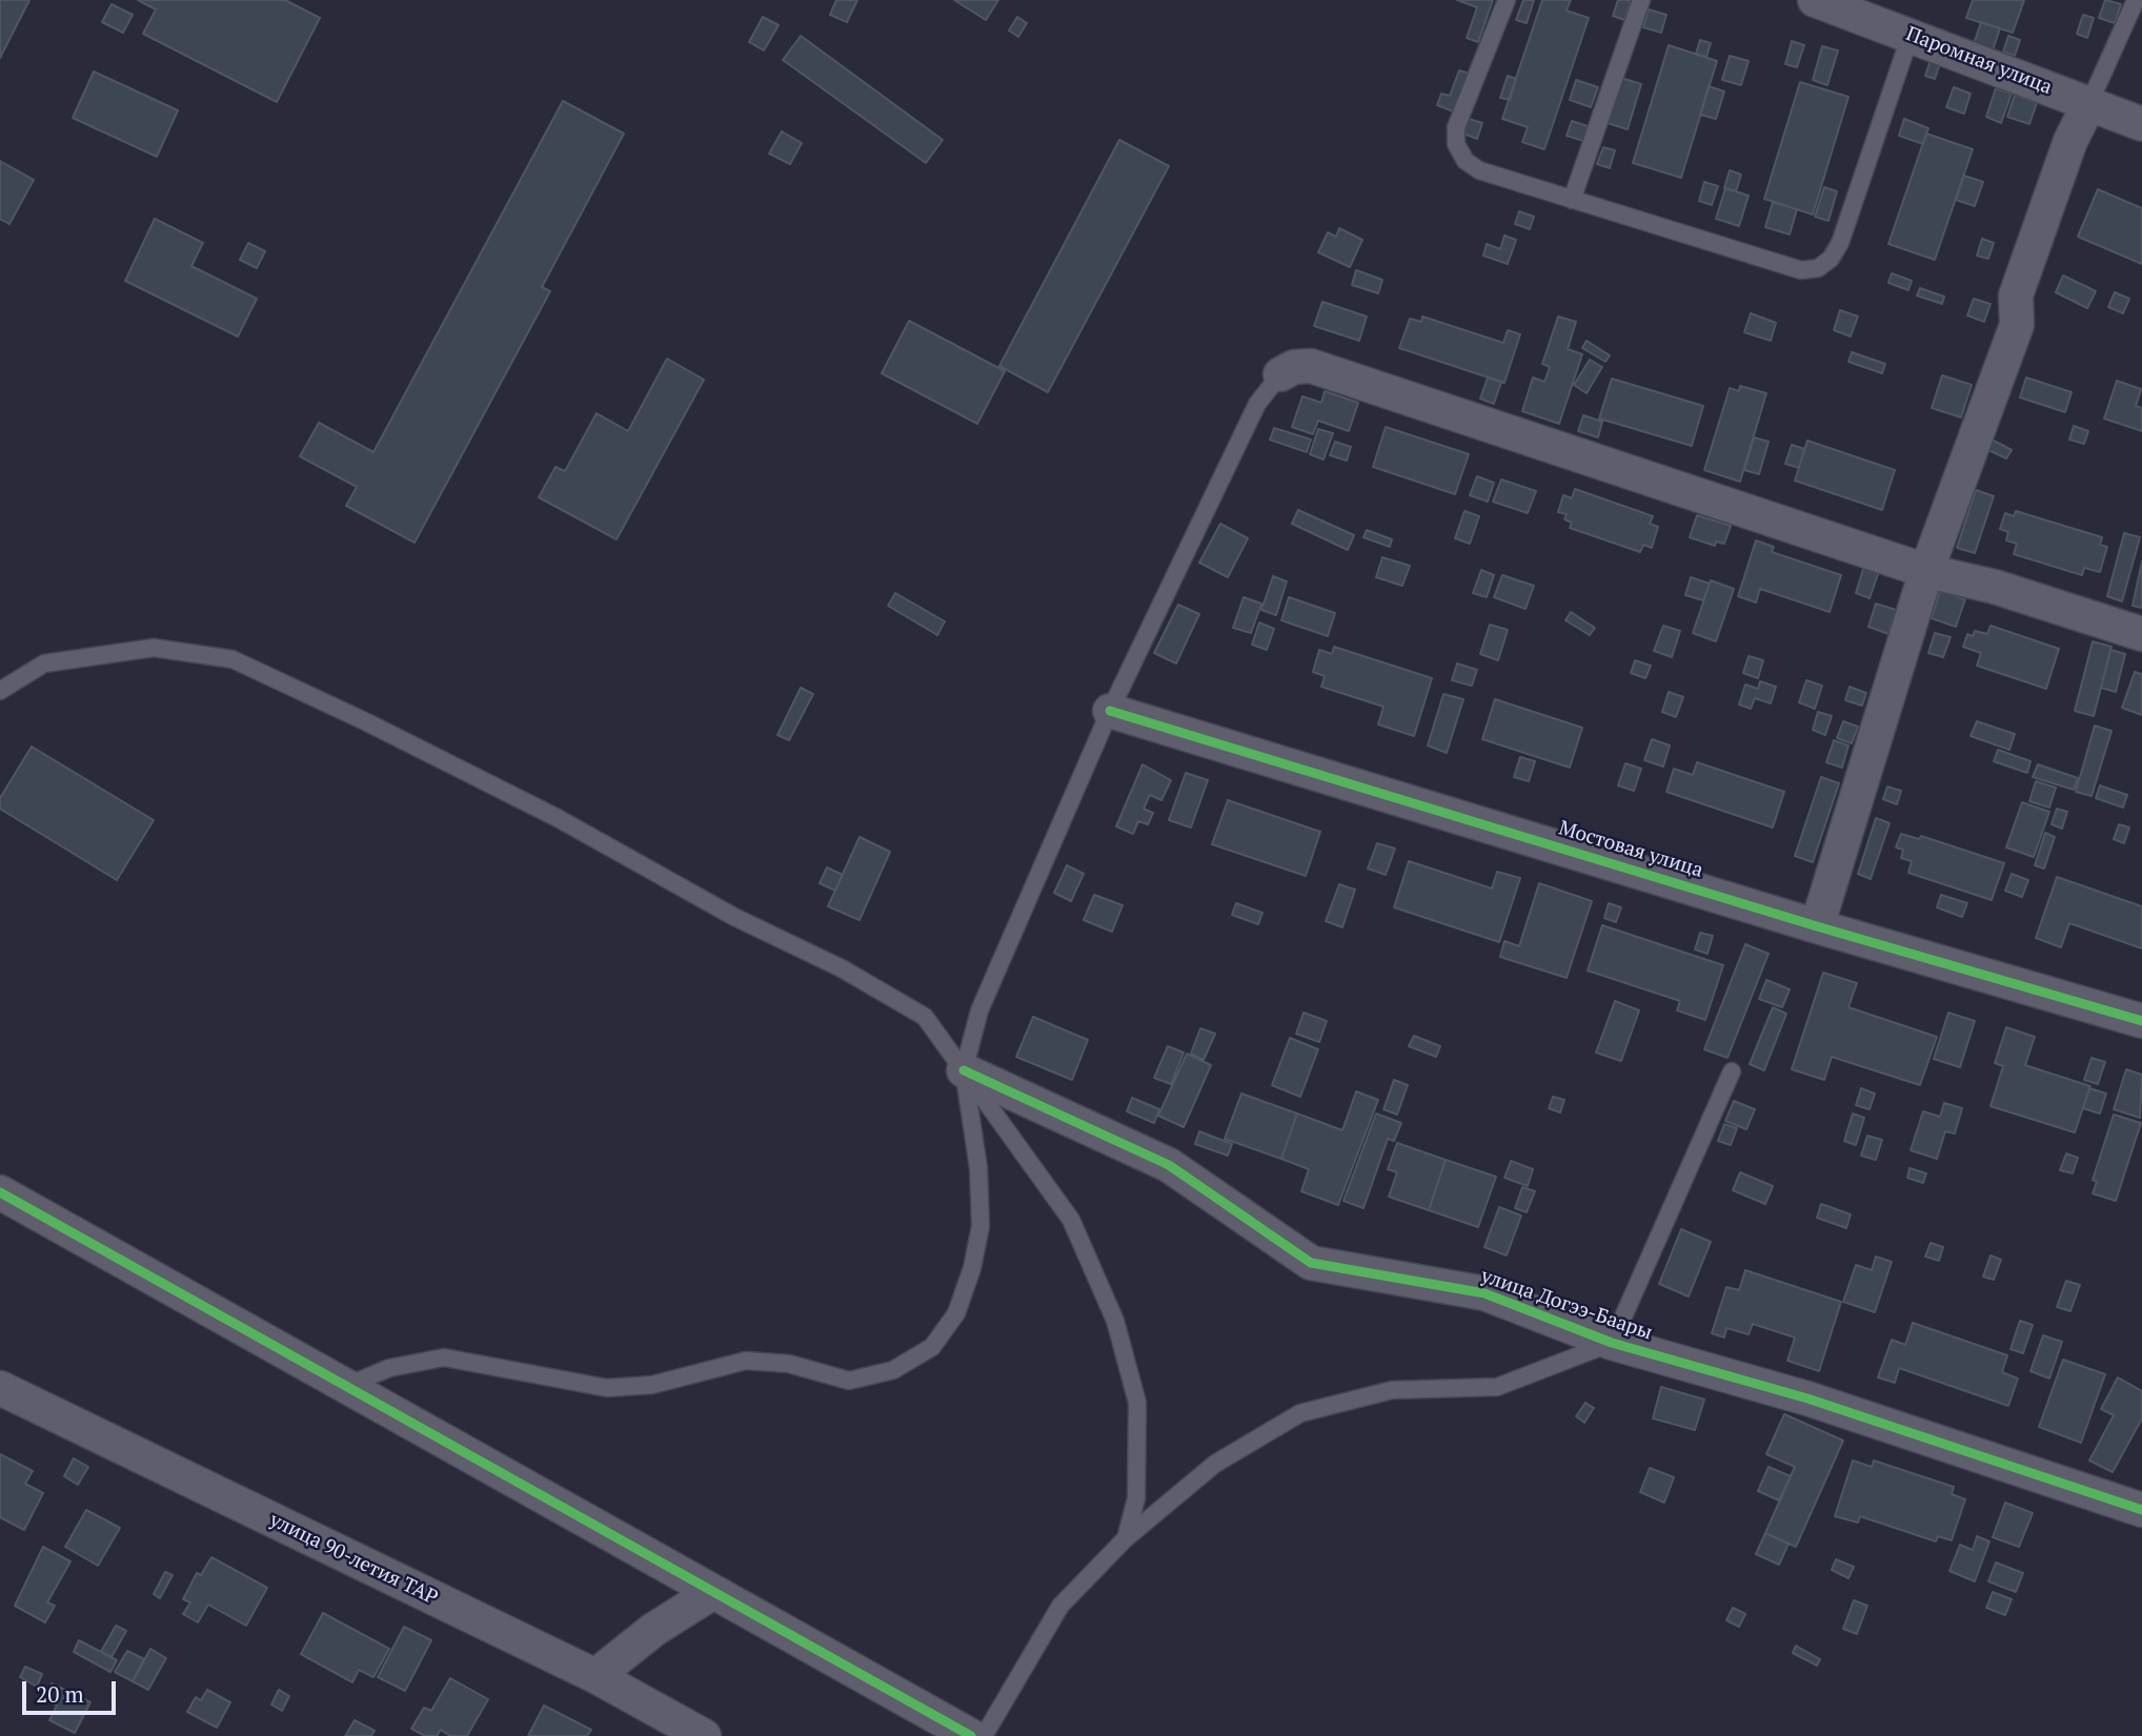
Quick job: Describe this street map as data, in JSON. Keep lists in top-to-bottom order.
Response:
{
  "streets": {
    "street": [
      "Паромная улица",
      "Мостовая улица",
      "улица Догээ-Баары",
      "улица 90-летия ТАР"
    ]
  },
  "scale_bar": "20 m"
}
